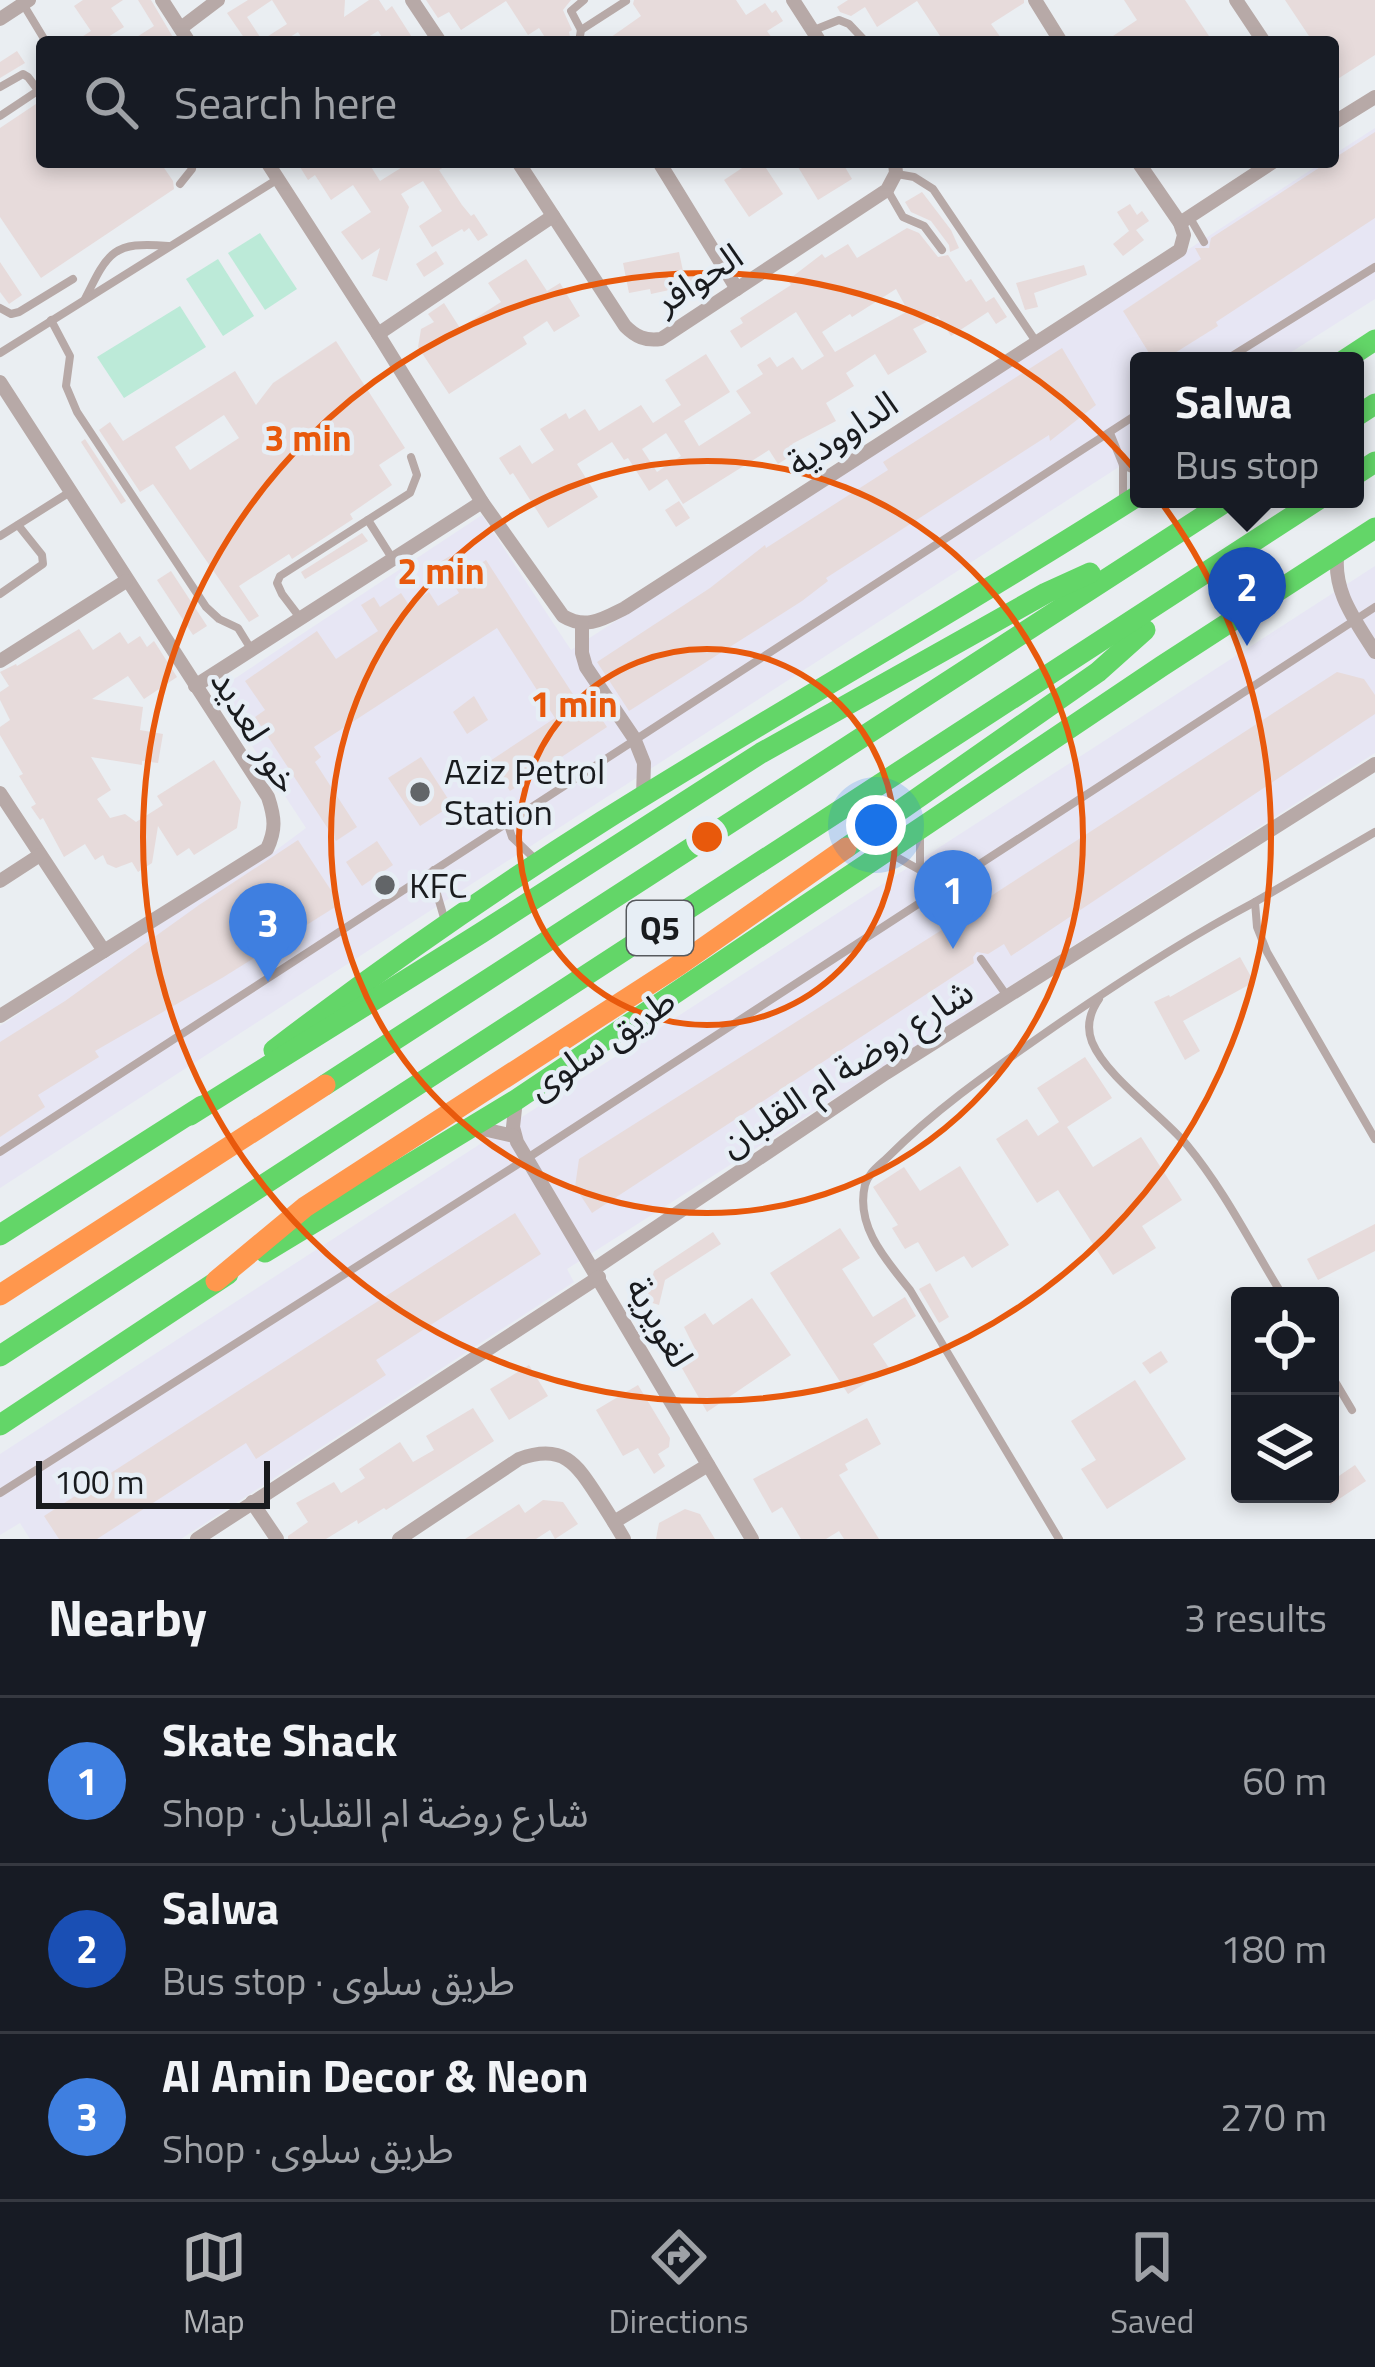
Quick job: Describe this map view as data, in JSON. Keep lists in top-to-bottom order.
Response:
{
  "streets": {
    "main road": ["Q5", "طريق سلوى"],
    "street": [
      "الحوافر",
      "الداوودية",
      "خور لعديد",
      "شارع روضة ام القلبان",
      "لغويرية"
    ]
  },
  "crossings": [
    ["شارع روضة ام القلبان", "لغويرية"]
  ],
  "places": ["Aziz Petrol Station", "KFC"],
  "scale_bar": "100 m",
  "page": {
    "search": "Search here",
    "popup": ["Salwa", "Bus stop"],
    "pins": ["2", "1", "3"],
    "scale": "100 m",
    "heading": ["Nearby", "3 results"],
    "list": [
      {
        "mark": "1",
        "name": "Skate Shack",
        "note": "Shop · شارع روضة ام القلبان",
        "value": "60 m"
      },
      {
        "mark": "2",
        "name": "Salwa",
        "note": "Bus stop · طريق سلوى",
        "value": "180 m"
      },
      {
        "mark": "3",
        "name": "Al Amin Decor & Neon",
        "note": "Shop · طريق سلوى",
        "value": "270 m"
      }
    ],
    "nav": ["Map", "Directions", "Saved"]
  },
  "rings": ["3 min", "2 min", "1 min"]
}
